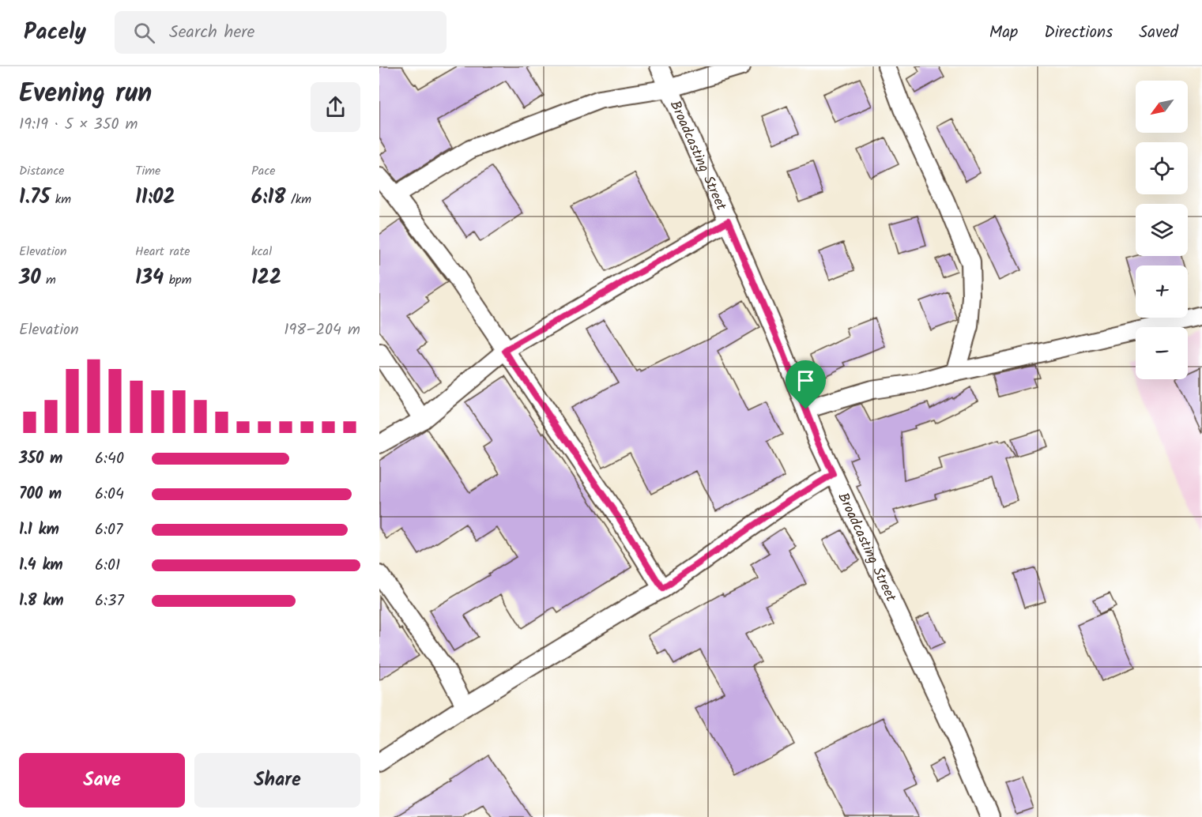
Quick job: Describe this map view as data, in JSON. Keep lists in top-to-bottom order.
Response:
{
  "streets": {
    "street": ["Broadcasting Street"]
  },
  "north": "bottom left",
  "page": {
    "header": "Pacely",
    "search": "Search here",
    "nav": ["Map", "Directions", "Saved"],
    "heading": ["Evening run", "19:19 · 5 × 350 m"],
    "map_buttons": ["+", "−"],
    "stats": [
      ["Distance", "1.75 km"],
      ["Time", "11:02"],
      ["Pace", "6:18 /km"],
      ["Elevation", "30 m"],
      ["Heart rate", "134 bpm"],
      ["kcal", "122"]
    ],
    "chart": ["Elevation", "198–204 m"],
    "list": [
      {
        "name": "350 m",
        "note": "6:40"
      },
      {
        "name": "700 m",
        "note": "6:04"
      },
      {
        "name": "1.1 km",
        "note": "6:07"
      },
      {
        "name": "1.4 km",
        "note": "6:01"
      },
      {
        "name": "1.8 km",
        "note": "6:37"
      }
    ],
    "buttons": ["Save", "Share"]
  }
}
